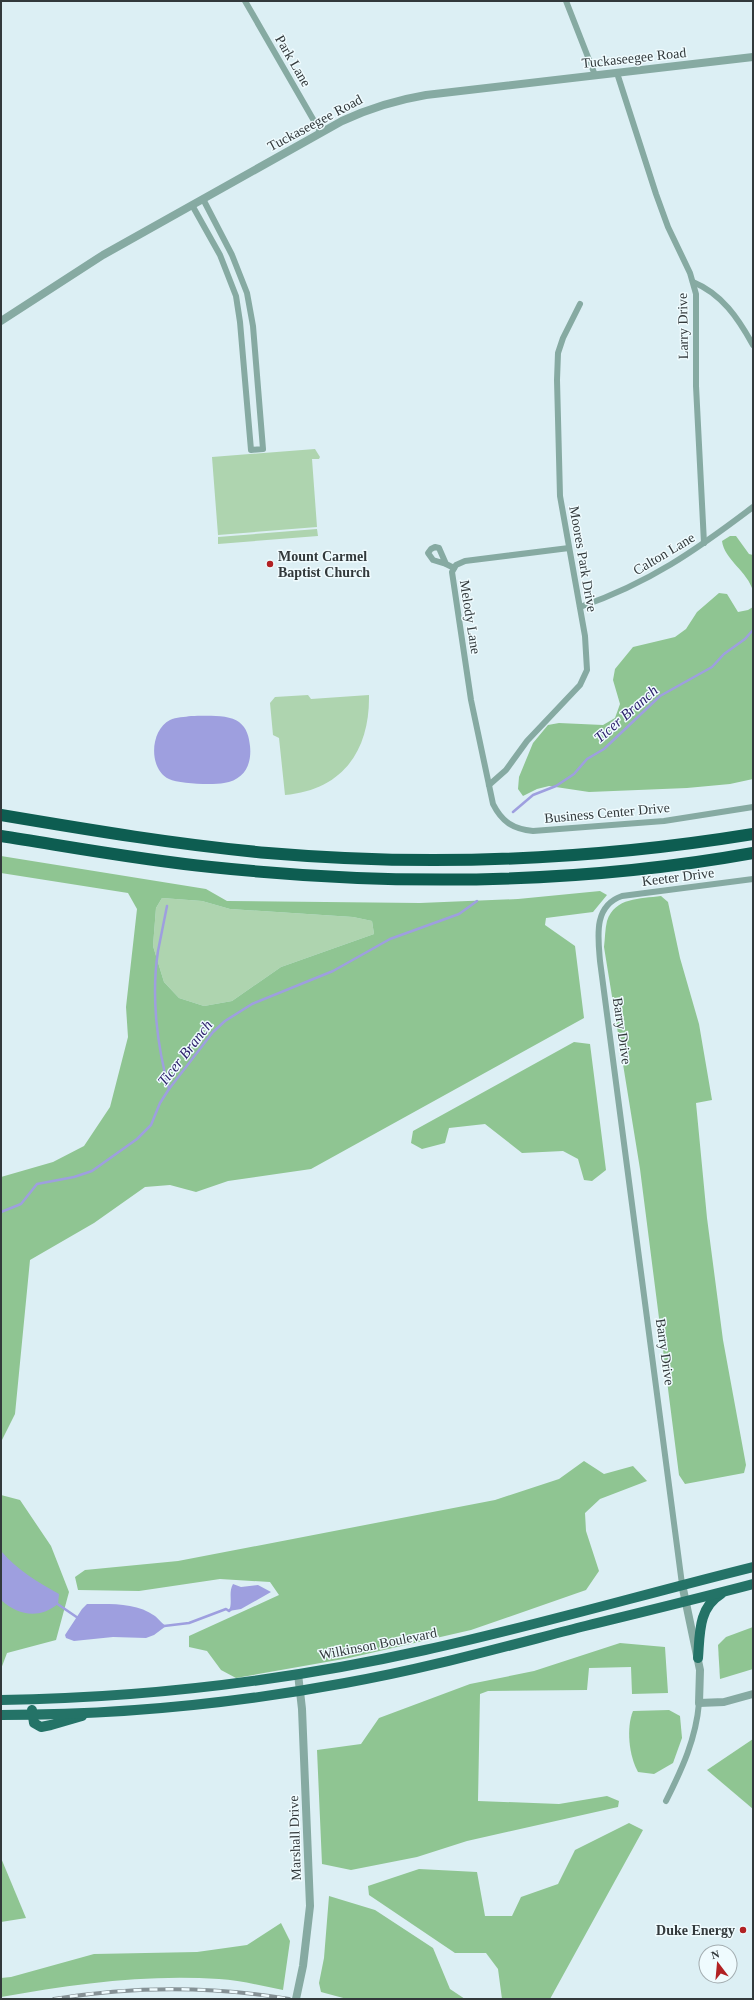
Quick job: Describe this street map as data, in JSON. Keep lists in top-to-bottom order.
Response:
{
  "streets": {
    "main road": ["Wilkinson Boulevard"],
    "street": [
      "Tuckaseegee Road",
      "Park Lane",
      "Larry Drive",
      "Calton Lane",
      "Moores Park Drive",
      "Melody Lane",
      "Business Center Drive",
      "Keeter Drive",
      "Barry Drive",
      "Marshall Drive"
    ]
  },
  "crossings": [
    ["Tuckaseegee Road", "Park Lane"],
    ["Tuckaseegee Road", "Larry Drive"],
    ["Larry Drive", "Calton Lane"],
    ["Calton Lane", "Moores Park Drive"],
    ["Moores Park Drive", "Melody Lane"],
    ["Moores Park Drive", "Business Center Drive"],
    ["Melody Lane", "Business Center Drive"],
    ["Keeter Drive", "Barry Drive"],
    ["Barry Drive", "Wilkinson Boulevard"],
    ["Wilkinson Boulevard", "Marshall Drive"]
  ],
  "water": ["Ticer Branch"],
  "places": ["Mount Carmel Baptist Church", "Duke Energy"],
  "north": "top"
}
